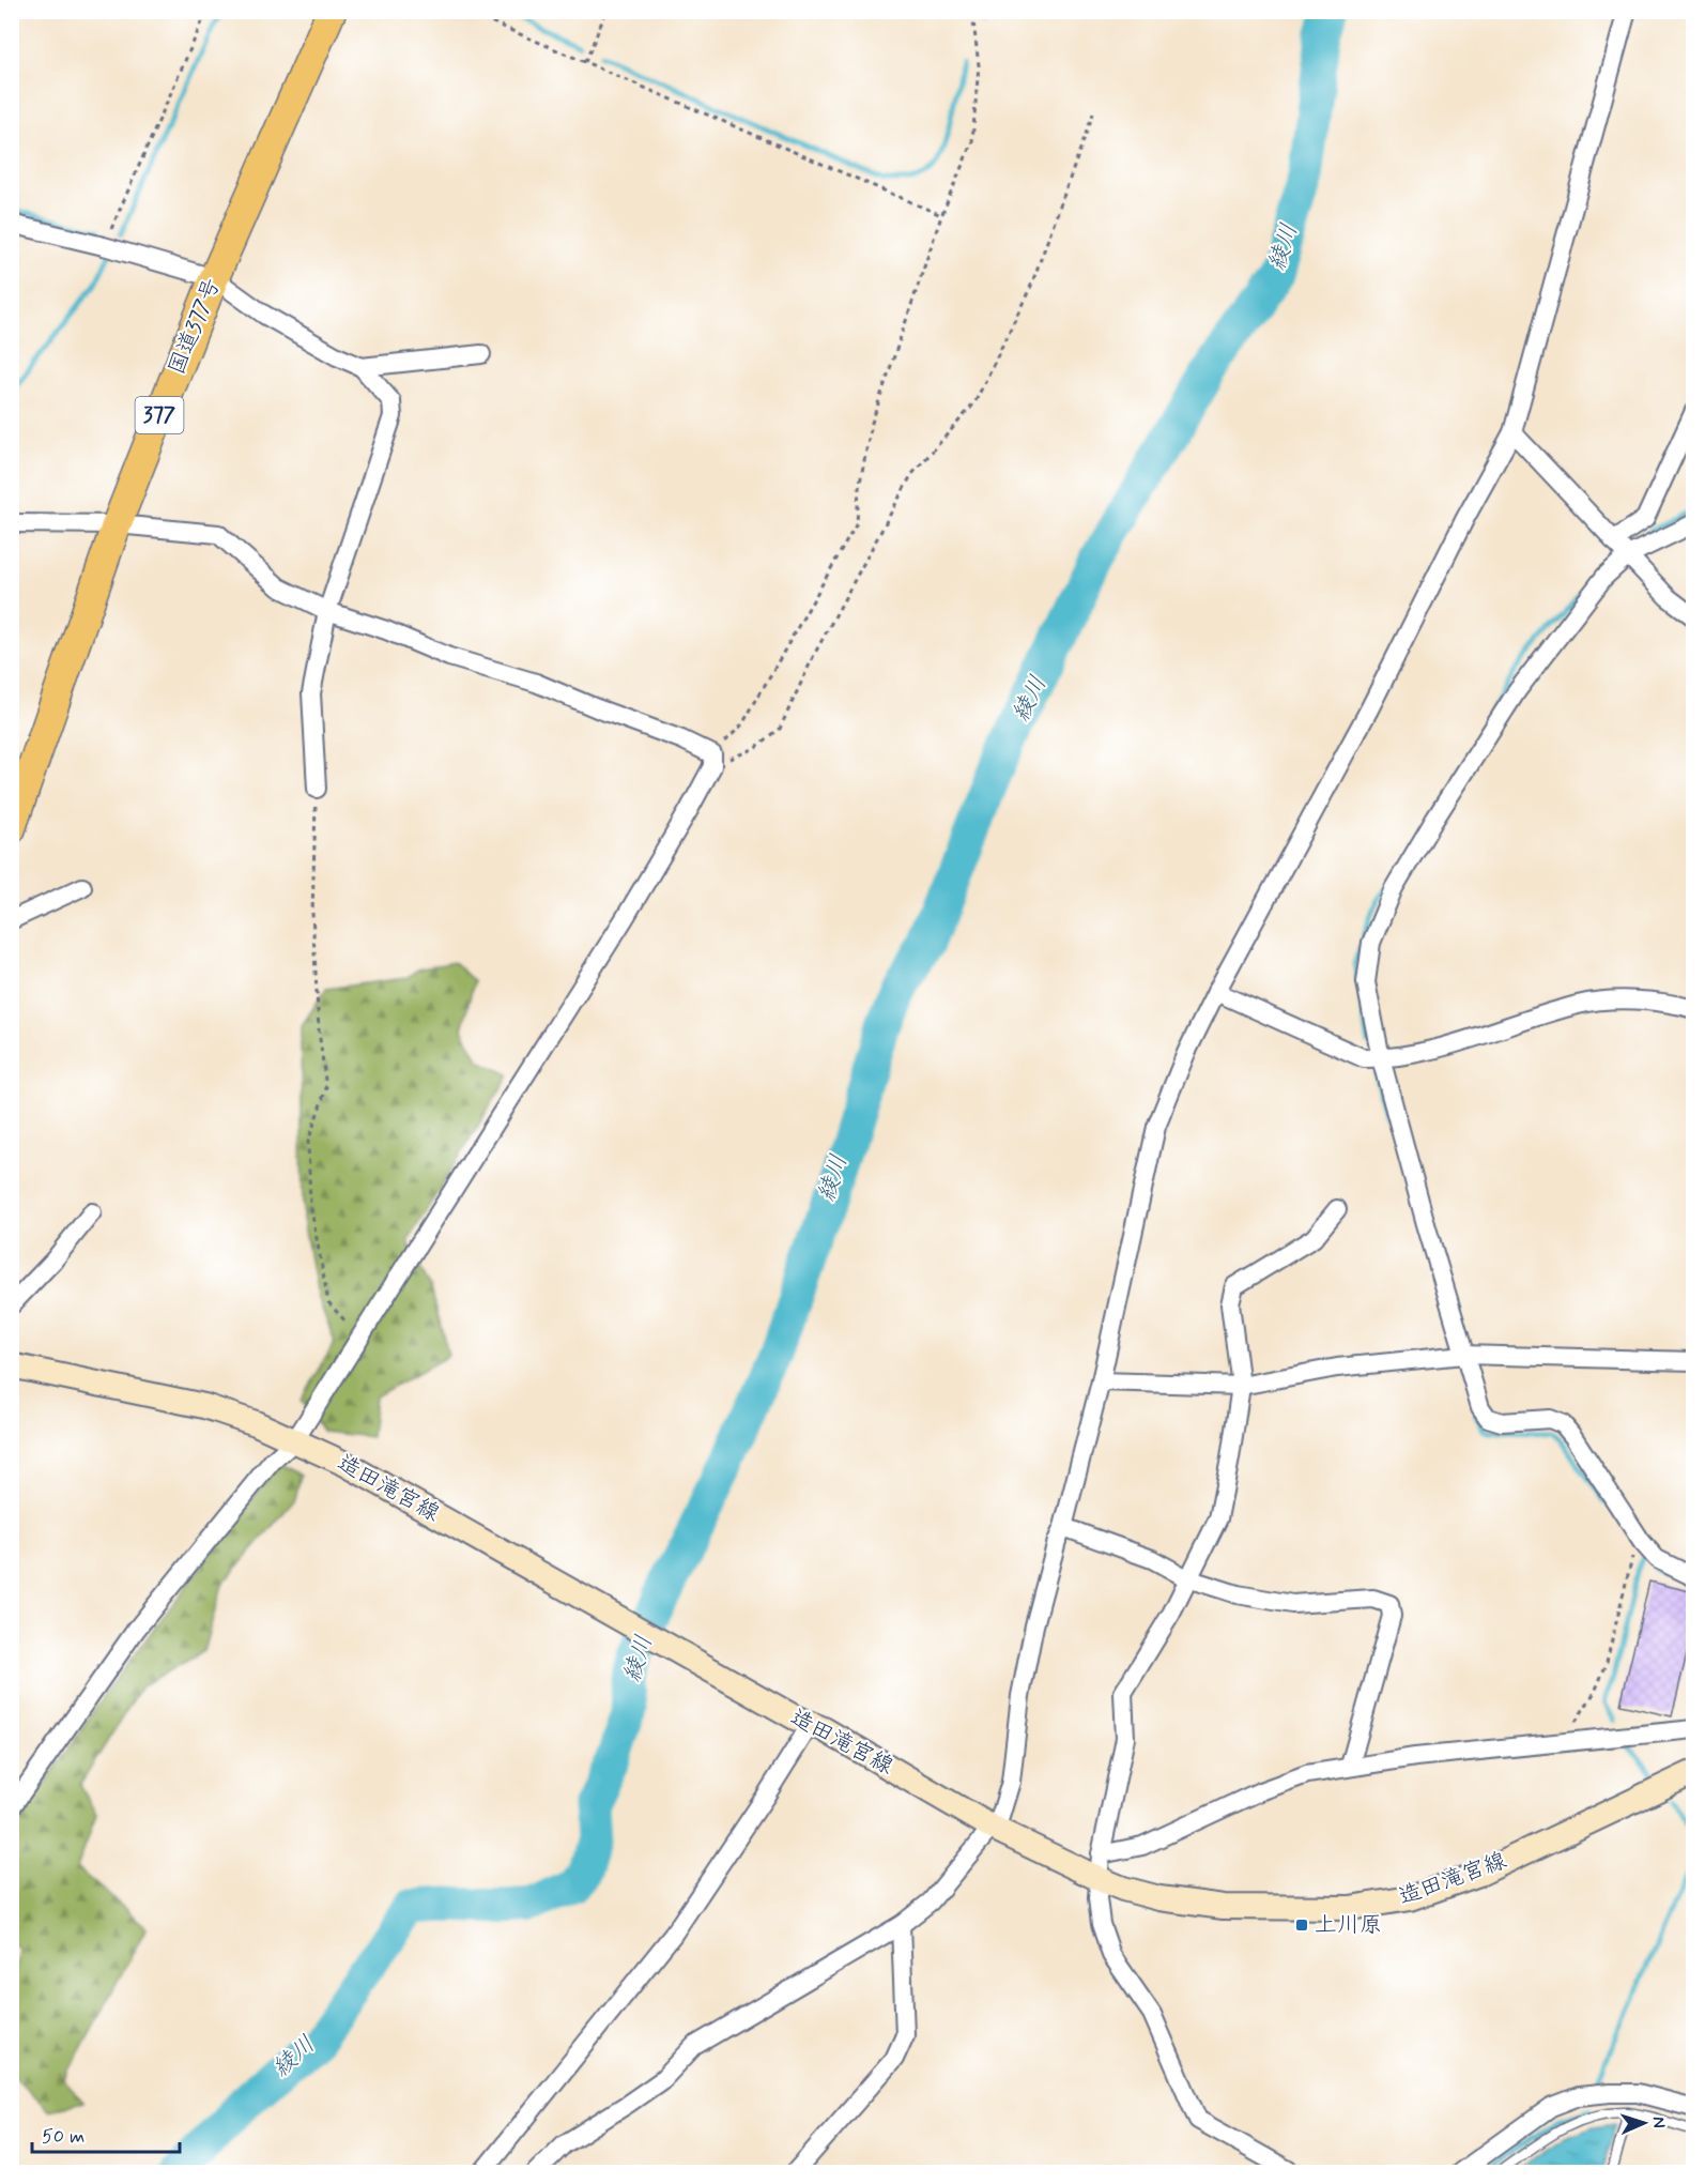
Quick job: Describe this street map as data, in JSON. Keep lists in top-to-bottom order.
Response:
{
  "streets": {
    "highway": ["国道377号", "377"],
    "main road": ["造田滝宮線"]
  },
  "water": ["綾川"],
  "places": {
    "transit": ["上川原"]
  },
  "scale_bar": "50 m",
  "north": "right"
}
